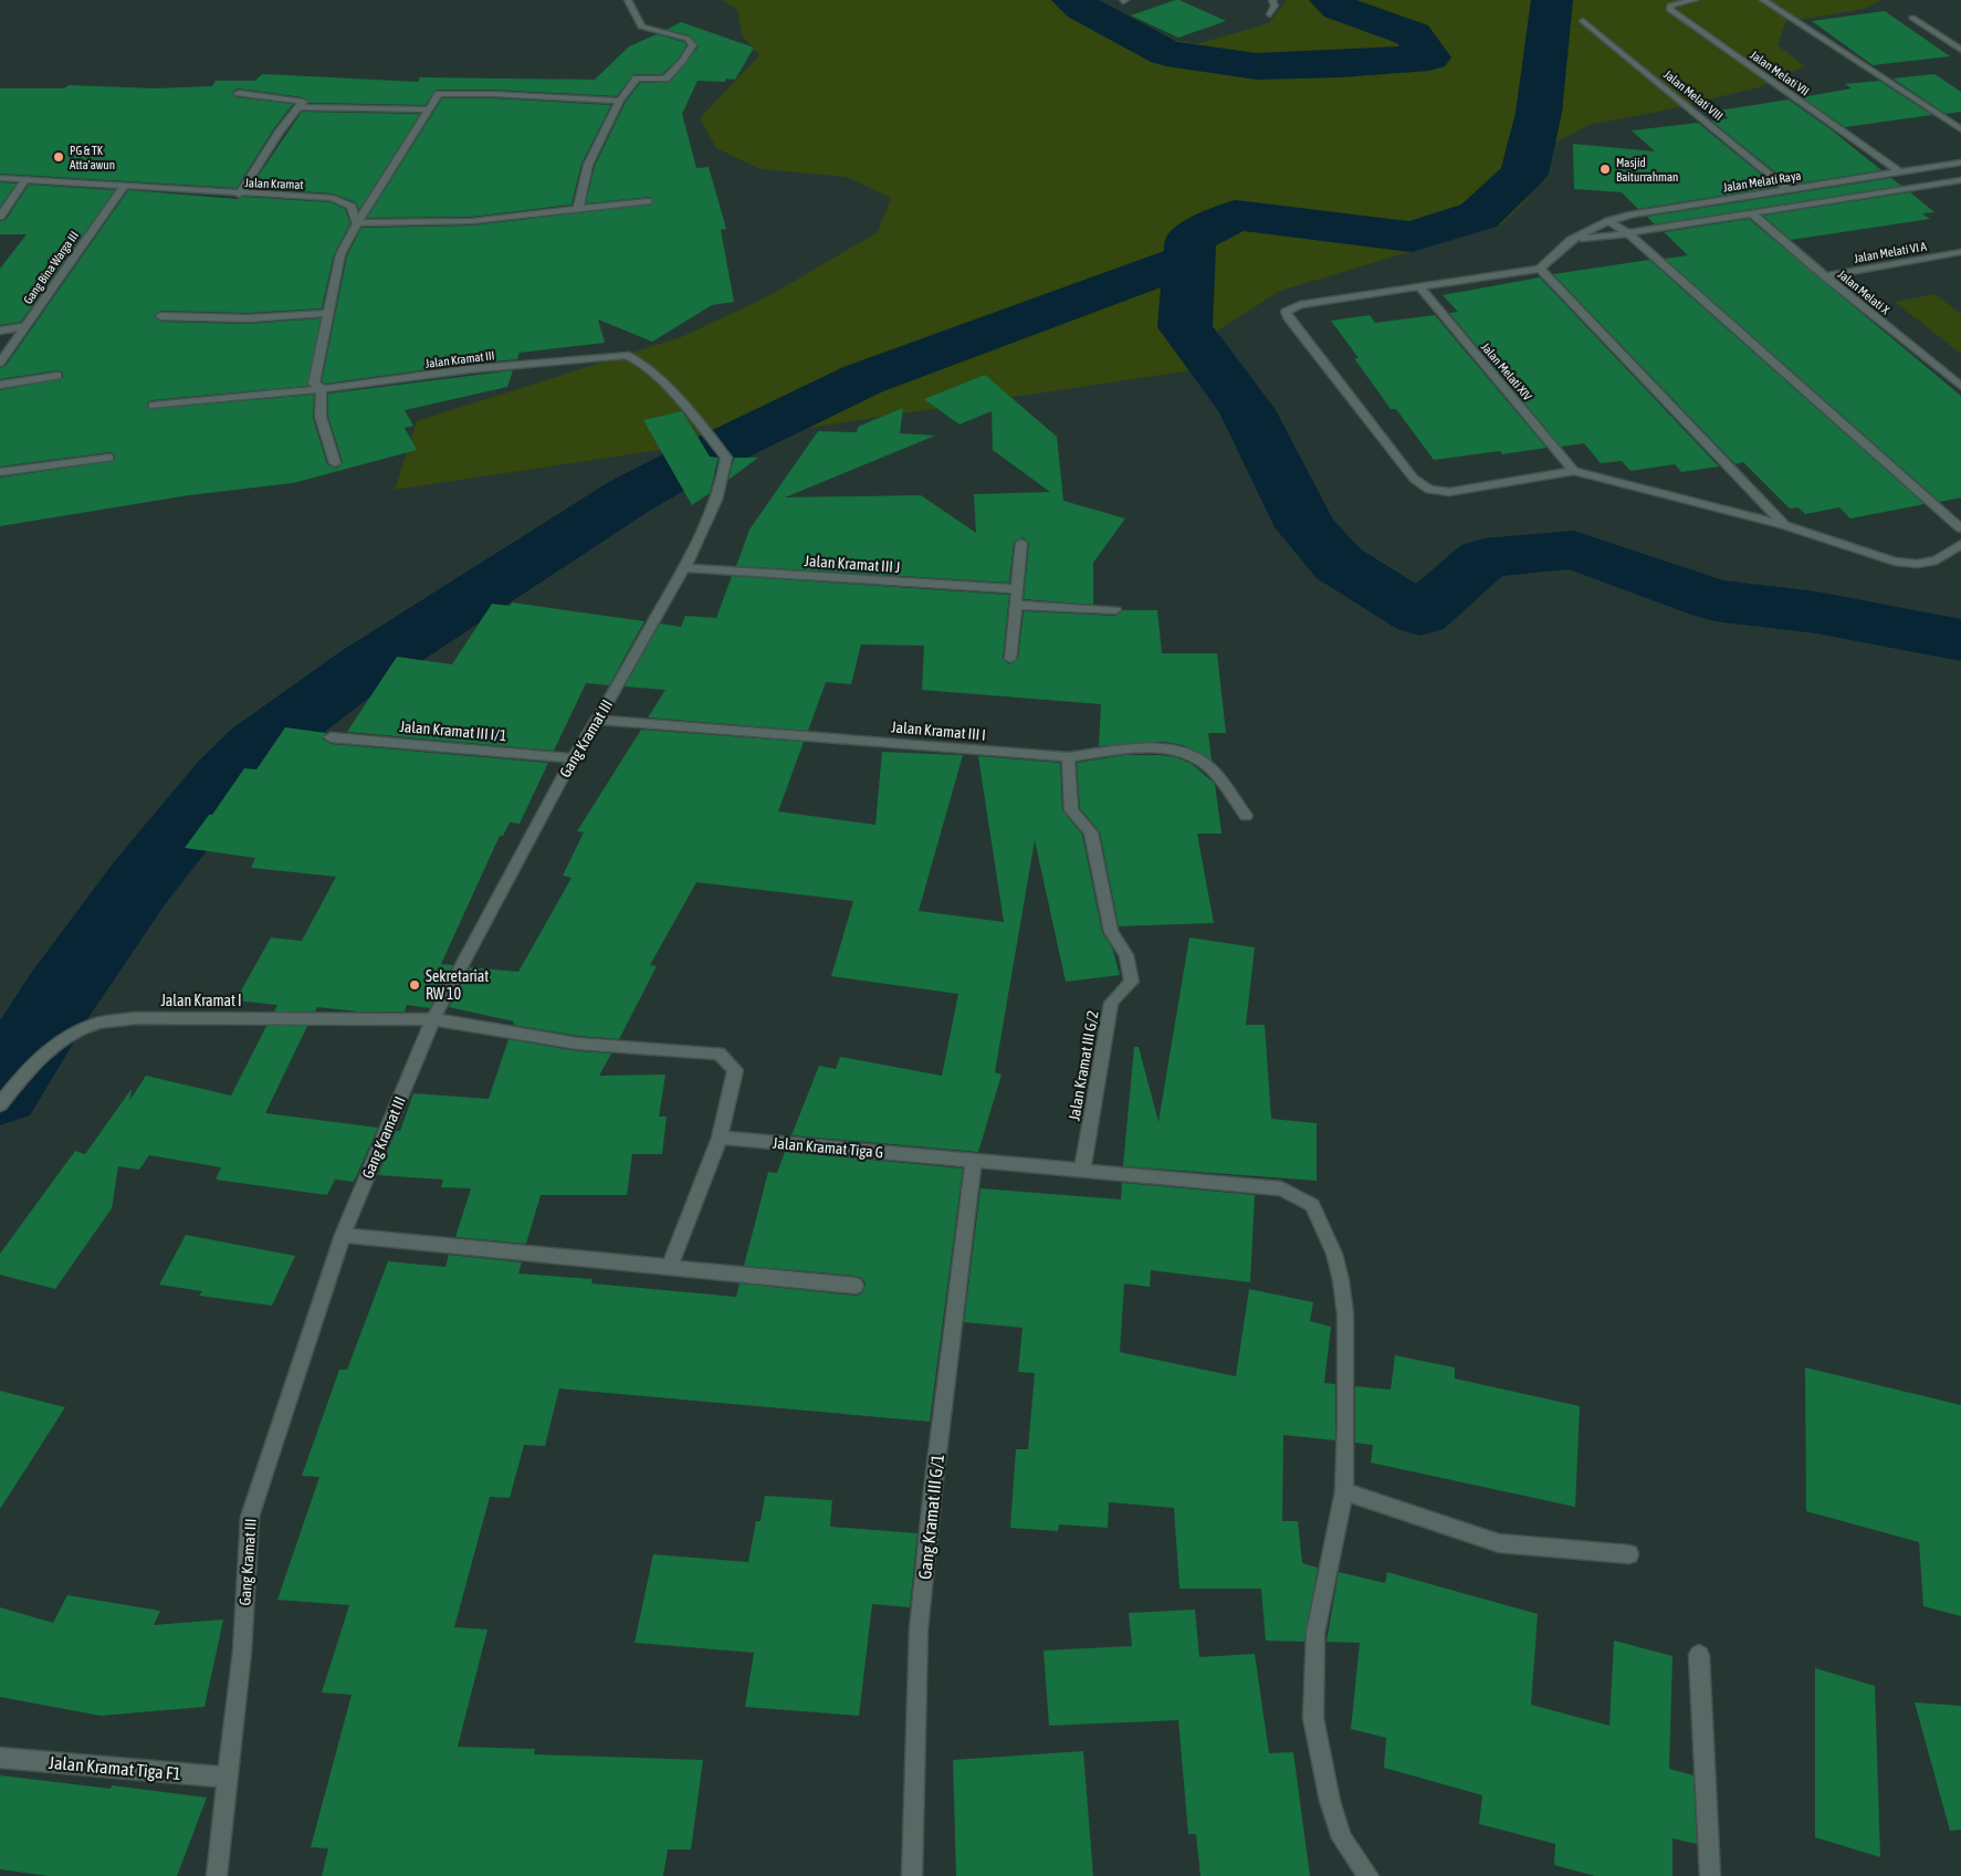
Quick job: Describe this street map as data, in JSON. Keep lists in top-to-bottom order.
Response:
{
  "streets": {
    "street": [
      "Jalan Melati VII",
      "Jalan Melati VIII",
      "Jalan Melati Raya",
      "Jalan Kramat",
      "Jalan Melati VI A",
      "Gang Bina Warga III",
      "Jalan Melati X",
      "Jalan Kramat III",
      "Jalan Melati XIV",
      "Jalan Kramat III J",
      "Jalan Kramat III I/1",
      "Jalan Kramat III I",
      "Gang Kramat III",
      "Jalan Kramat I",
      "Jalan Kramat III G/2",
      "Jalan Kramat Tiga G",
      "Gang Kramat III G/1",
      "Jalan Kramat Tiga F1"
    ]
  },
  "crossings": [
    ["Jalan Melati VII", "Jalan Melati Raya"],
    ["Jalan Melati VIII", "Jalan Melati Raya"],
    ["Jalan Melati Raya", "Jalan Melati X"],
    ["Jalan Kramat", "Gang Bina Warga III"],
    ["Jalan Melati VI A", "Jalan Melati X"],
    ["Jalan Kramat III", "Gang Kramat III"],
    ["Jalan Kramat III J", "Gang Kramat III"],
    ["Jalan Kramat III I/1", "Gang Kramat III"],
    ["Jalan Kramat III I", "Gang Kramat III"],
    ["Jalan Kramat III I", "Jalan Kramat III G/2"],
    ["Gang Kramat III", "Jalan Kramat I"],
    ["Gang Kramat III", "Jalan Kramat Tiga F1"],
    ["Jalan Kramat III G/2", "Jalan Kramat Tiga G"],
    ["Jalan Kramat Tiga G", "Gang Kramat III G/1"]
  ],
  "places": ["PG & TK Atta'awun", "Masjid Baiturrahman", "Sekretariat RW 10"]
}
